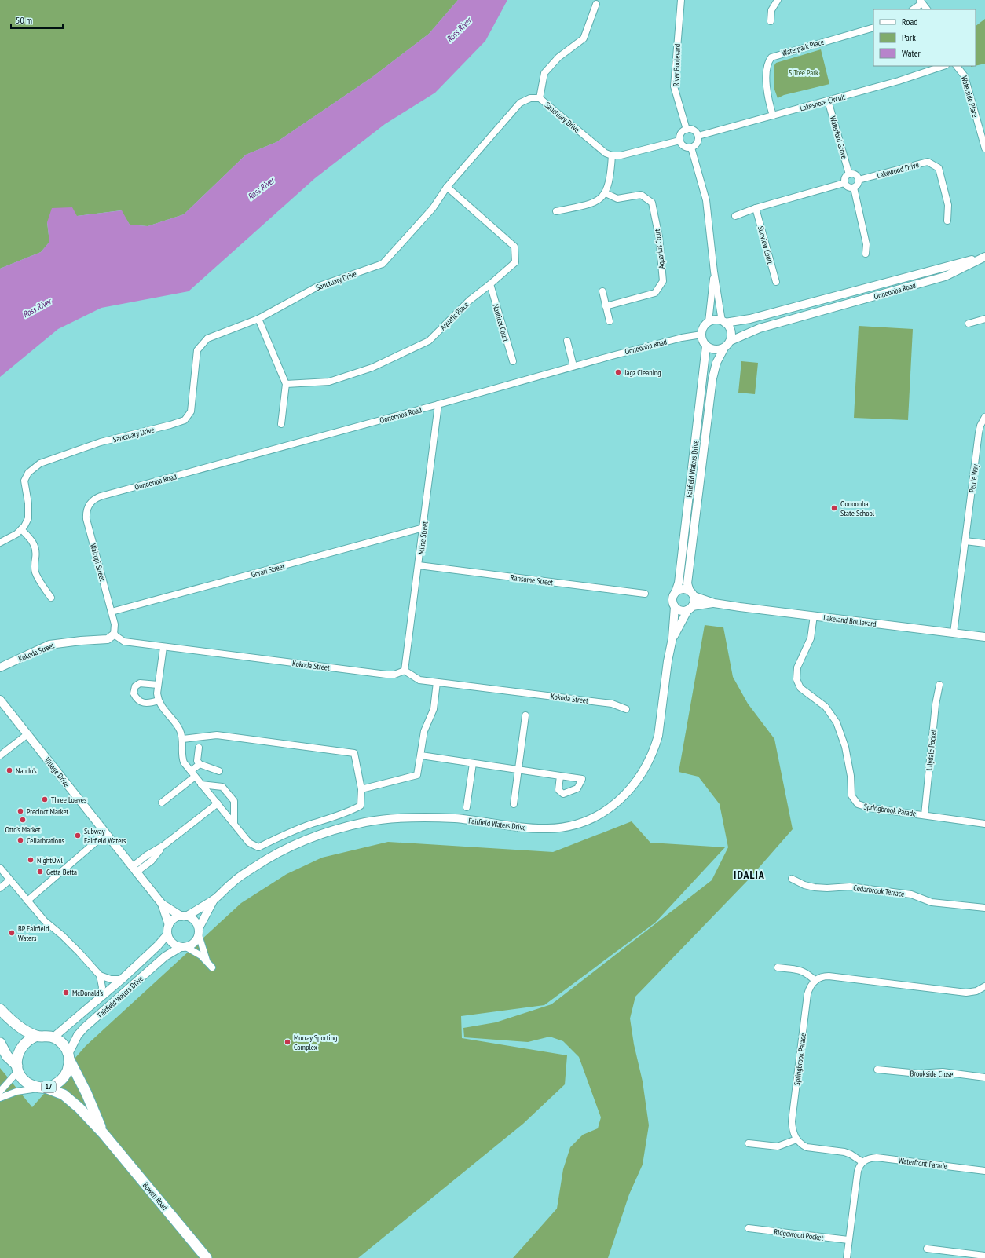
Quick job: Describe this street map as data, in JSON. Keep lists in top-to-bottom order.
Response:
{
  "streets": {
    "main road": ["17", "Bowen Road"],
    "street": [
      "Waterpark Place",
      "River Boulevard",
      "Waterside Place",
      "Lakeshore Circuit",
      "Sanctuary Drive",
      "Waterford Grove",
      "Lakewood Drive",
      "Sunview Court",
      "Aquarius Court",
      "Oonoonba Road",
      "Aquatic Place",
      "Nautical Court",
      "Fairfield Waters Drive",
      "Petrie Way",
      "Milne Street",
      "Wairopi Street",
      "Gorari Street",
      "Ransome Street",
      "Lakeland Boulevard",
      "Kokoda Street",
      "Lilydale Pocket",
      "Village Drive",
      "Springbrook Parade",
      "Cedarbrook Terrace",
      "Brookside Close",
      "Waterfront Parade",
      "Ridgewood Pocket"
    ]
  },
  "crossings": [
    ["Waterpark Place", "Lakeshore Circuit"],
    ["River Boulevard", "Lakeshore Circuit"],
    ["Lakeshore Circuit", "Waterford Grove"],
    ["Sanctuary Drive", "Aquatic Place"],
    ["Waterford Grove", "Lakewood Drive"],
    ["Oonoonba Road", "Fairfield Waters Drive"],
    ["Oonoonba Road", "Milne Street"],
    ["Oonoonba Road", "Wairopi Street"],
    ["Aquatic Place", "Nautical Court"],
    ["Fairfield Waters Drive", "Lakeland Boulevard"],
    ["Fairfield Waters Drive", "Village Drive"],
    ["Fairfield Waters Drive", "17"],
    ["Fairfield Waters Drive", "Bowen Road"],
    ["Petrie Way", "Lakeland Boulevard"],
    ["Milne Street", "Gorari Street"],
    ["Milne Street", "Ransome Street"],
    ["Milne Street", "Kokoda Street"],
    ["Wairopi Street", "Gorari Street"],
    ["Wairopi Street", "Kokoda Street"],
    ["Lakeland Boulevard", "Springbrook Parade"],
    ["Lilydale Pocket", "Springbrook Parade"],
    ["17", "Bowen Road"]
  ],
  "districts": ["IDALIA"],
  "water": ["Ross River"],
  "parks": ["5 Tree Park"],
  "places": [
    "Jagz Cleaning",
    "Oonoonba State School",
    "Nando's",
    "Three Loaves",
    "Precinct Market",
    "Otto’s Market",
    "Subway Fairfield Waters",
    "Cellarbrations",
    "NightOwl",
    "Getta Betta",
    "BP Fairfield Waters",
    "McDonald's",
    "Murray Sporting Complex"
  ],
  "legend": ["Road", "Park", "Water"],
  "scale_bar": "50 m"
}
